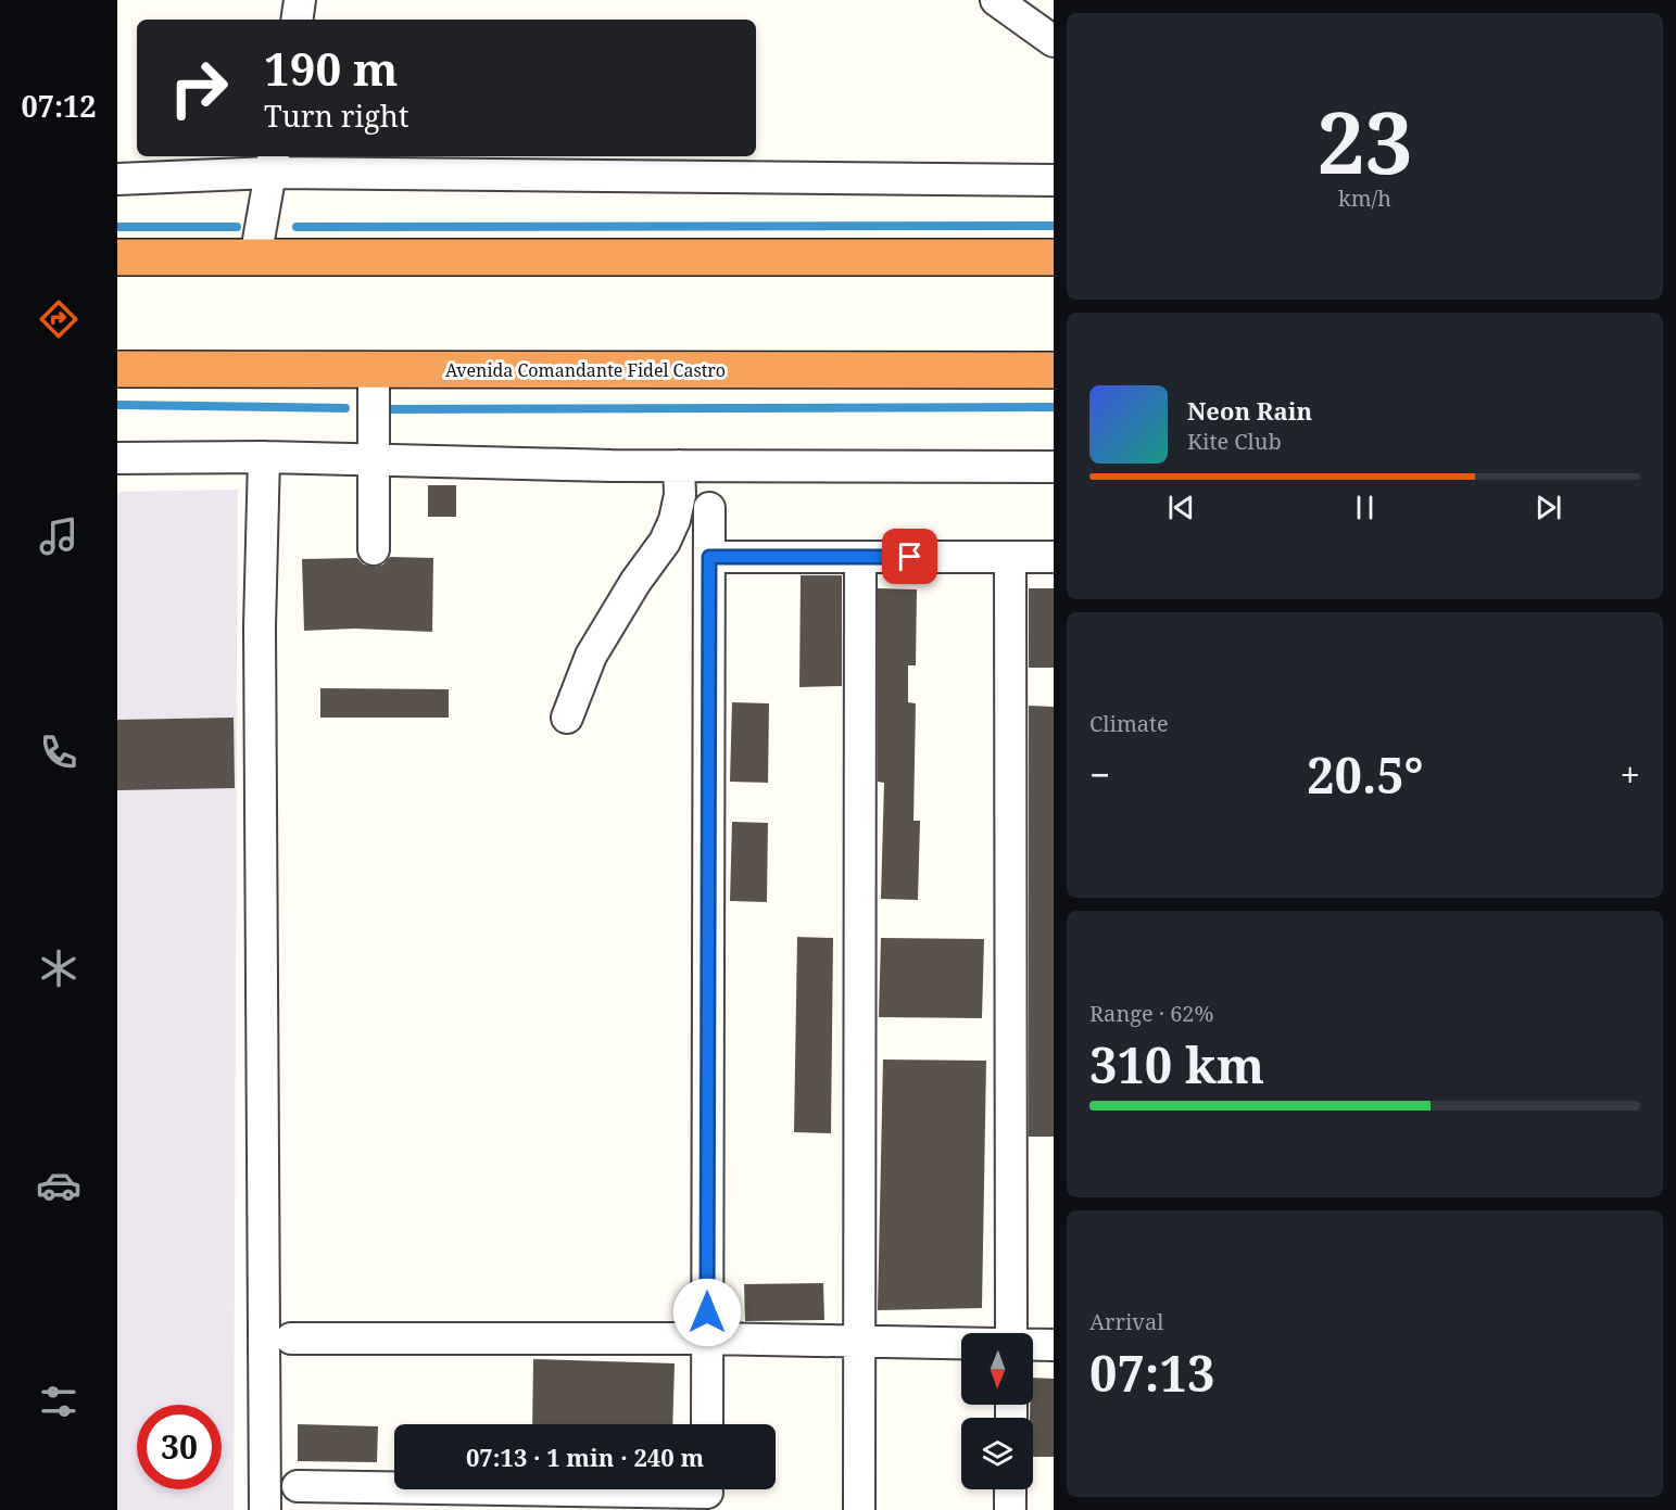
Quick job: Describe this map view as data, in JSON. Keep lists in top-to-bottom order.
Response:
{
  "streets": {
    "highway": ["Avenida Comandante Fidel Castro"]
  },
  "north": "bottom",
  "page": {
    "tabs": "07:12",
    "tile": [
      ["23", "km/h"],
      "Climate",
      ["Range · 62%", "310 km"],
      ["Arrival", "07:13"]
    ],
    "turn": ["190 m", "Turn right"],
    "song": ["Neon Rain", "Kite Club"],
    "heat": ["−", "20.5°", "+"],
    "limit": "30",
    "trip": "07:13 · 1 min · 240 m"
  }
}
